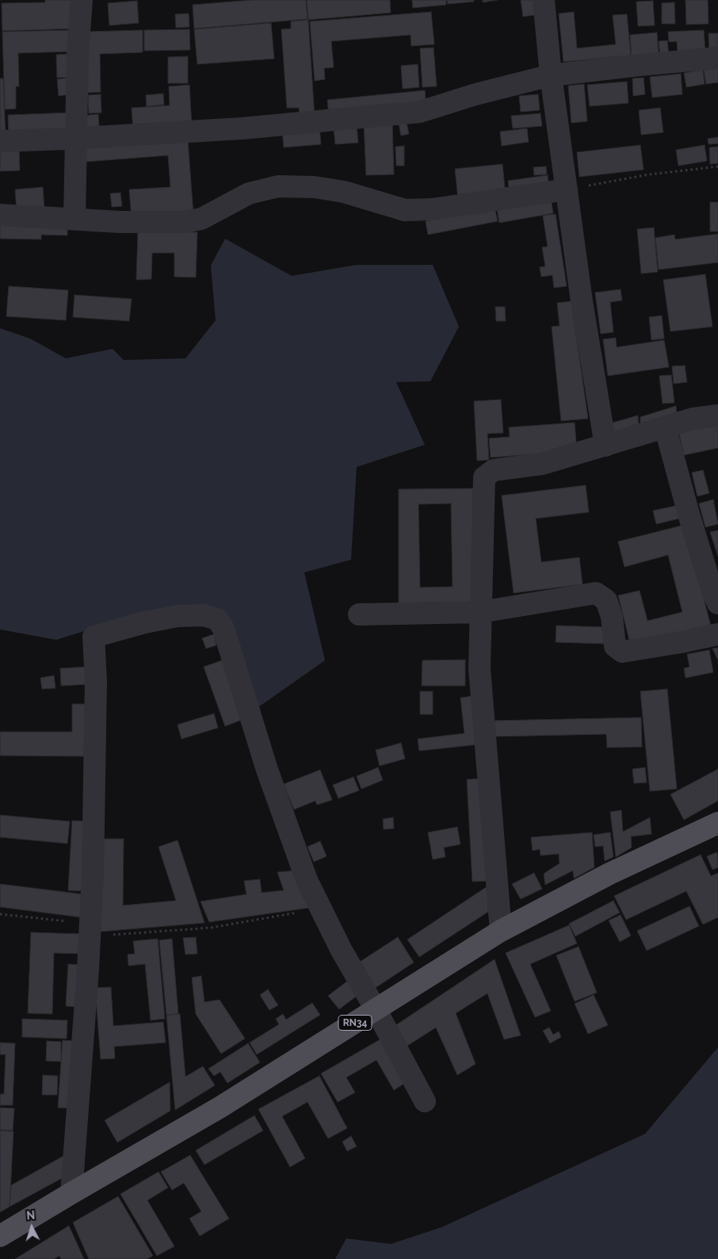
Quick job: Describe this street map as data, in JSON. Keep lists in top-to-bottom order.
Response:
{
  "streets": {
    "main road": ["RN34"]
  },
  "north": "top"
}
